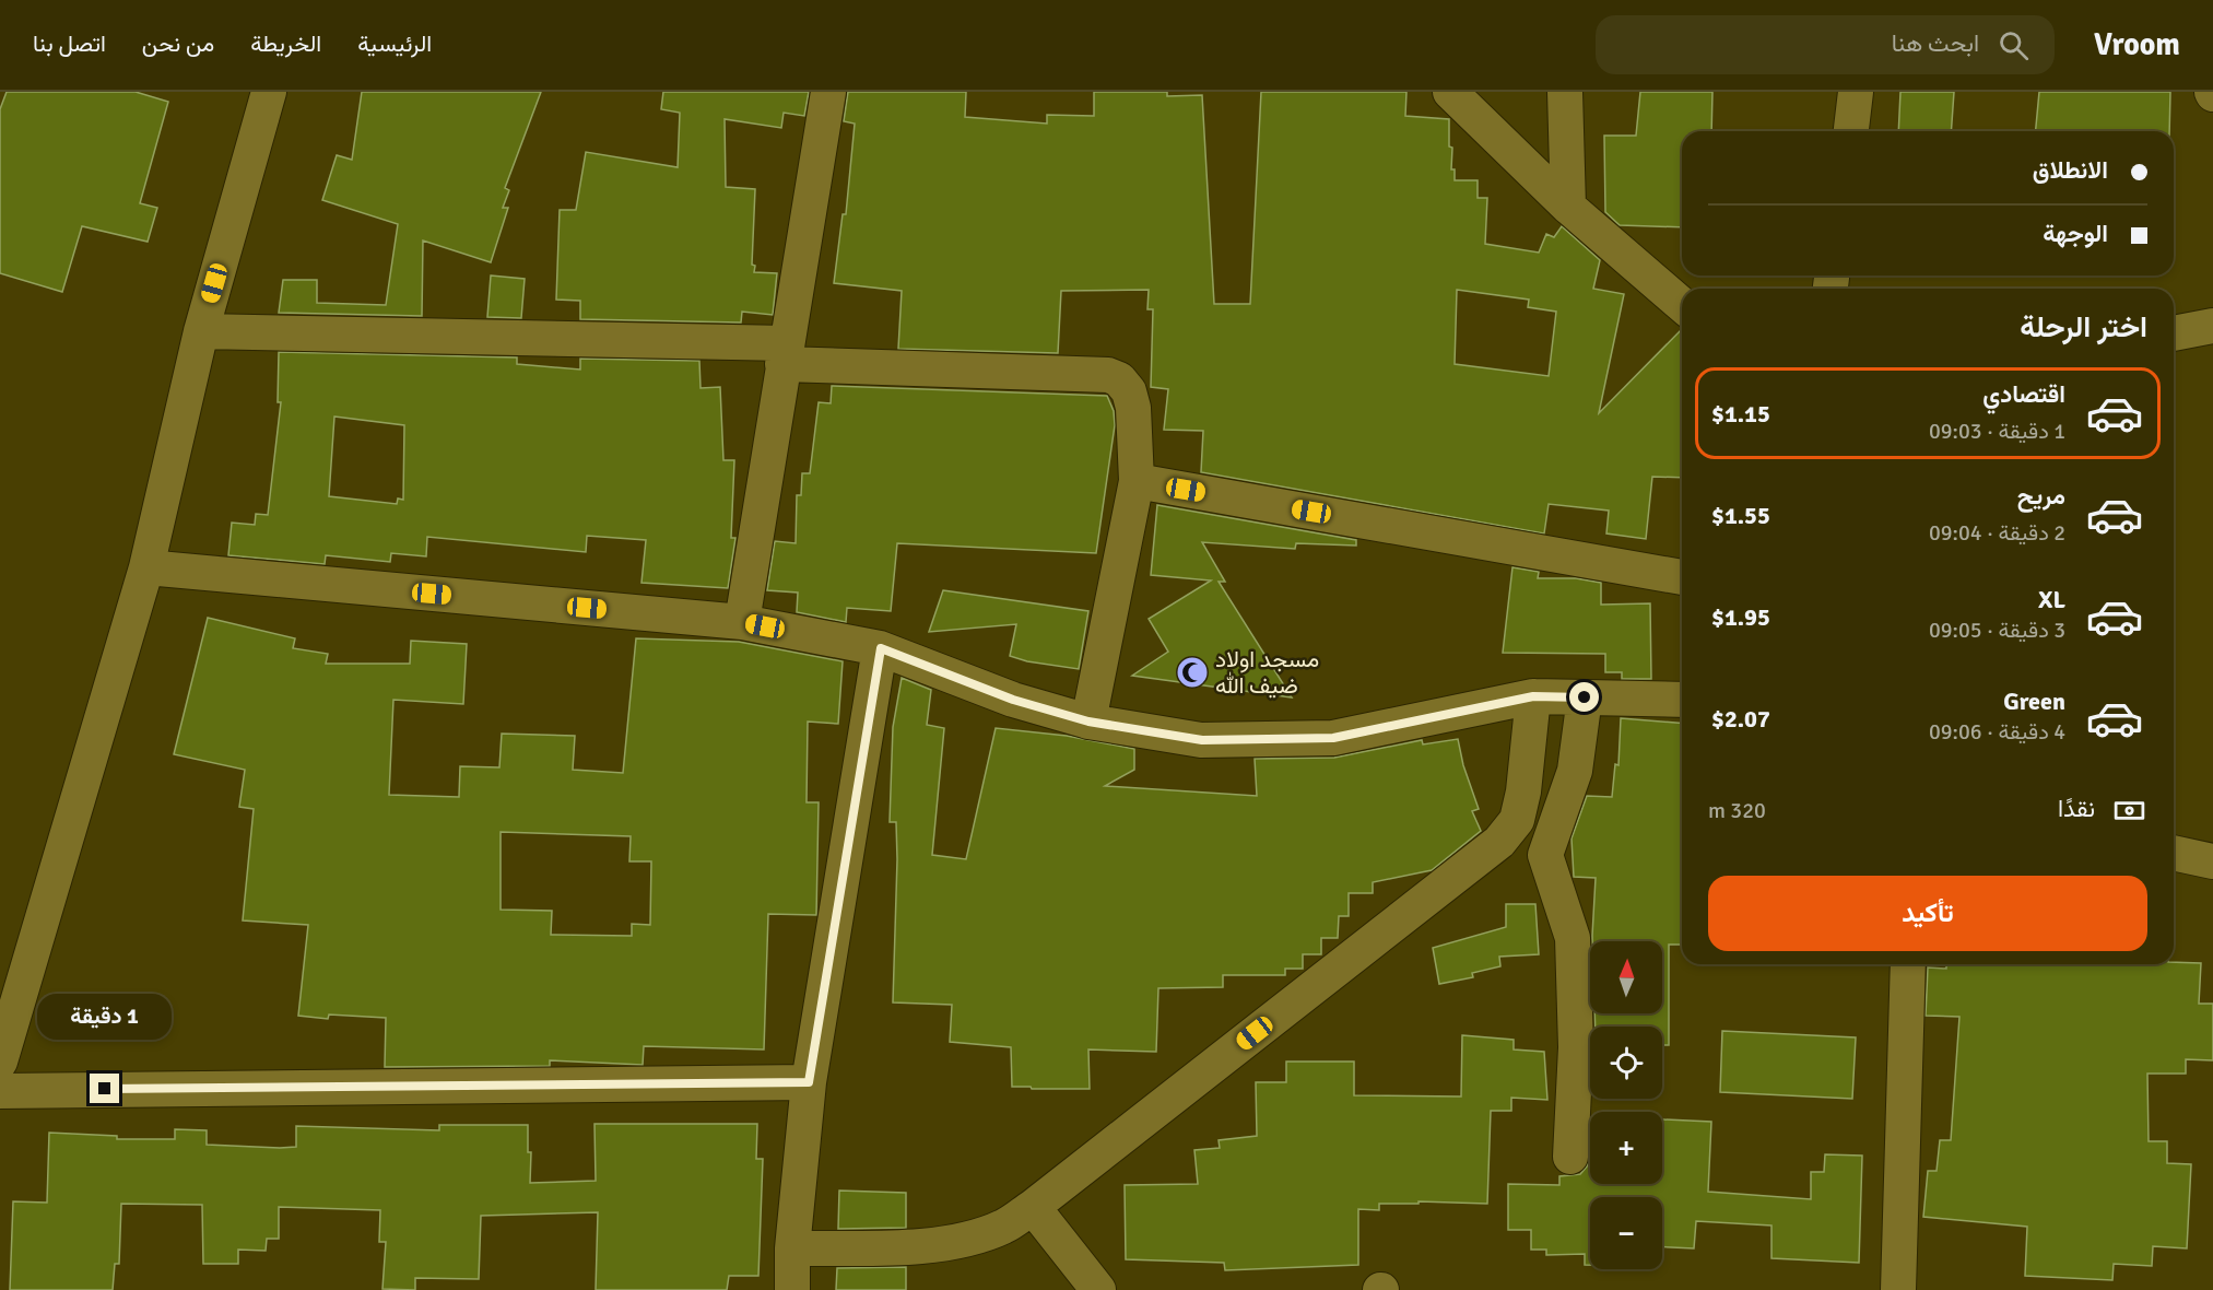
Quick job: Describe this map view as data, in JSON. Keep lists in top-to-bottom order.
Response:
{
  "places": {
    "mosque": ["مسجد اولاد ضيف الله"]
  },
  "north": "top",
  "page": {
    "header": "Vroom",
    "search": "ابحث هنا",
    "nav": [
      "الرئيسية",
      "الخريطة",
      "من نحن",
      "اتصل بنا"
    ],
    "banner": ["الانطلاق", "الوجهة"],
    "heading": "اختر الرحلة",
    "list": [
      {
        "name": "اقتصادي",
        "note": "1 دقيقة · 09:03",
        "value": "$1.15"
      },
      {
        "name": "مريح",
        "note": "2 دقيقة · 09:04",
        "value": "$1.55"
      },
      {
        "name": "XL",
        "note": "3 دقيقة · 09:05",
        "value": "$1.95"
      },
      {
        "name": "Green",
        "note": "4 دقيقة · 09:06",
        "value": "$2.07"
      }
    ],
    "pay": ["نقدًا", "320 m"],
    "buttons": "تأكيد",
    "map_buttons": ["+", "−"],
    "bubble": "1 دقيقة"
  }
}
